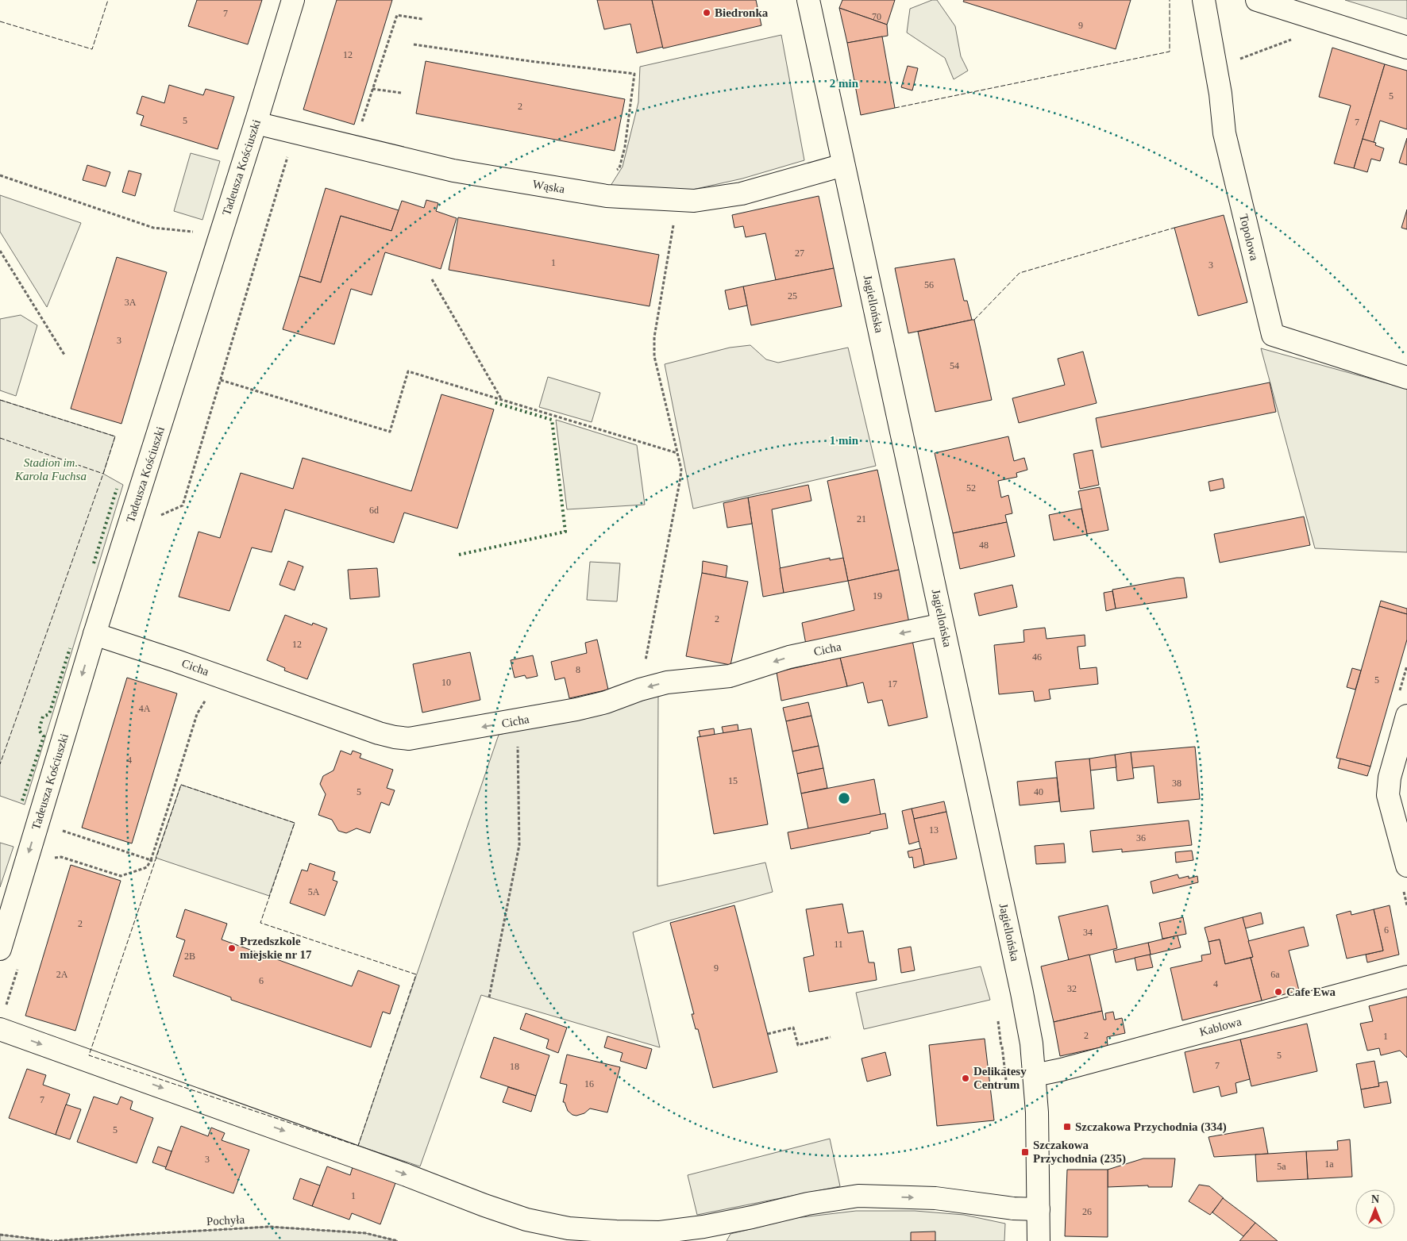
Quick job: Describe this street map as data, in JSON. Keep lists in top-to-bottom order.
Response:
{
  "streets": {
    "street": [
      "Tadeusza Kościuszki",
      "Wąska",
      "Topolowa",
      "Jagiellońska",
      "Cicha",
      "Kablowa"
    ],
    "path": ["Pochyła"]
  },
  "crossings": [
    ["Tadeusza Kościuszki", "Wąska"],
    ["Tadeusza Kościuszki", "Cicha"],
    ["Wąska", "Jagiellońska"],
    ["Jagiellońska", "Cicha"],
    ["Jagiellońska", "Kablowa"]
  ],
  "one_way": ["Cicha"],
  "parks": ["Stadion im. Karola Fuchsa"],
  "places": {
    "other": [
      "Biedronka",
      "Przedszkole miejskie nr 17",
      "Cafe Ewa",
      "Delikatesy Centrum"
    ],
    "transit": ["Szczakowa Przychodnia (334)", "Szczakowa Przychodnia (235)"]
  },
  "house_numbers": [
    "7",
    "70",
    "9",
    "12",
    "5",
    "2",
    "5",
    "7",
    "27",
    "1",
    "3",
    "56",
    "25",
    "3A",
    "3",
    "54",
    "52",
    "6d",
    "21",
    "48",
    "19",
    "2",
    "12",
    "46",
    "8",
    "5",
    "10",
    "17",
    "4A",
    "4",
    "15",
    "38",
    "5",
    "40",
    "13",
    "36",
    "5A",
    "2",
    "6",
    "34",
    "11",
    "2B",
    "9",
    "2A",
    "6a",
    "6",
    "4",
    "32",
    "2",
    "1",
    "5",
    "7",
    "18",
    "16",
    "7",
    "5",
    "3",
    "1a",
    "5a",
    "1",
    "26"
  ],
  "north": "top",
  "rings": ["2 min", "1 min"]
}
